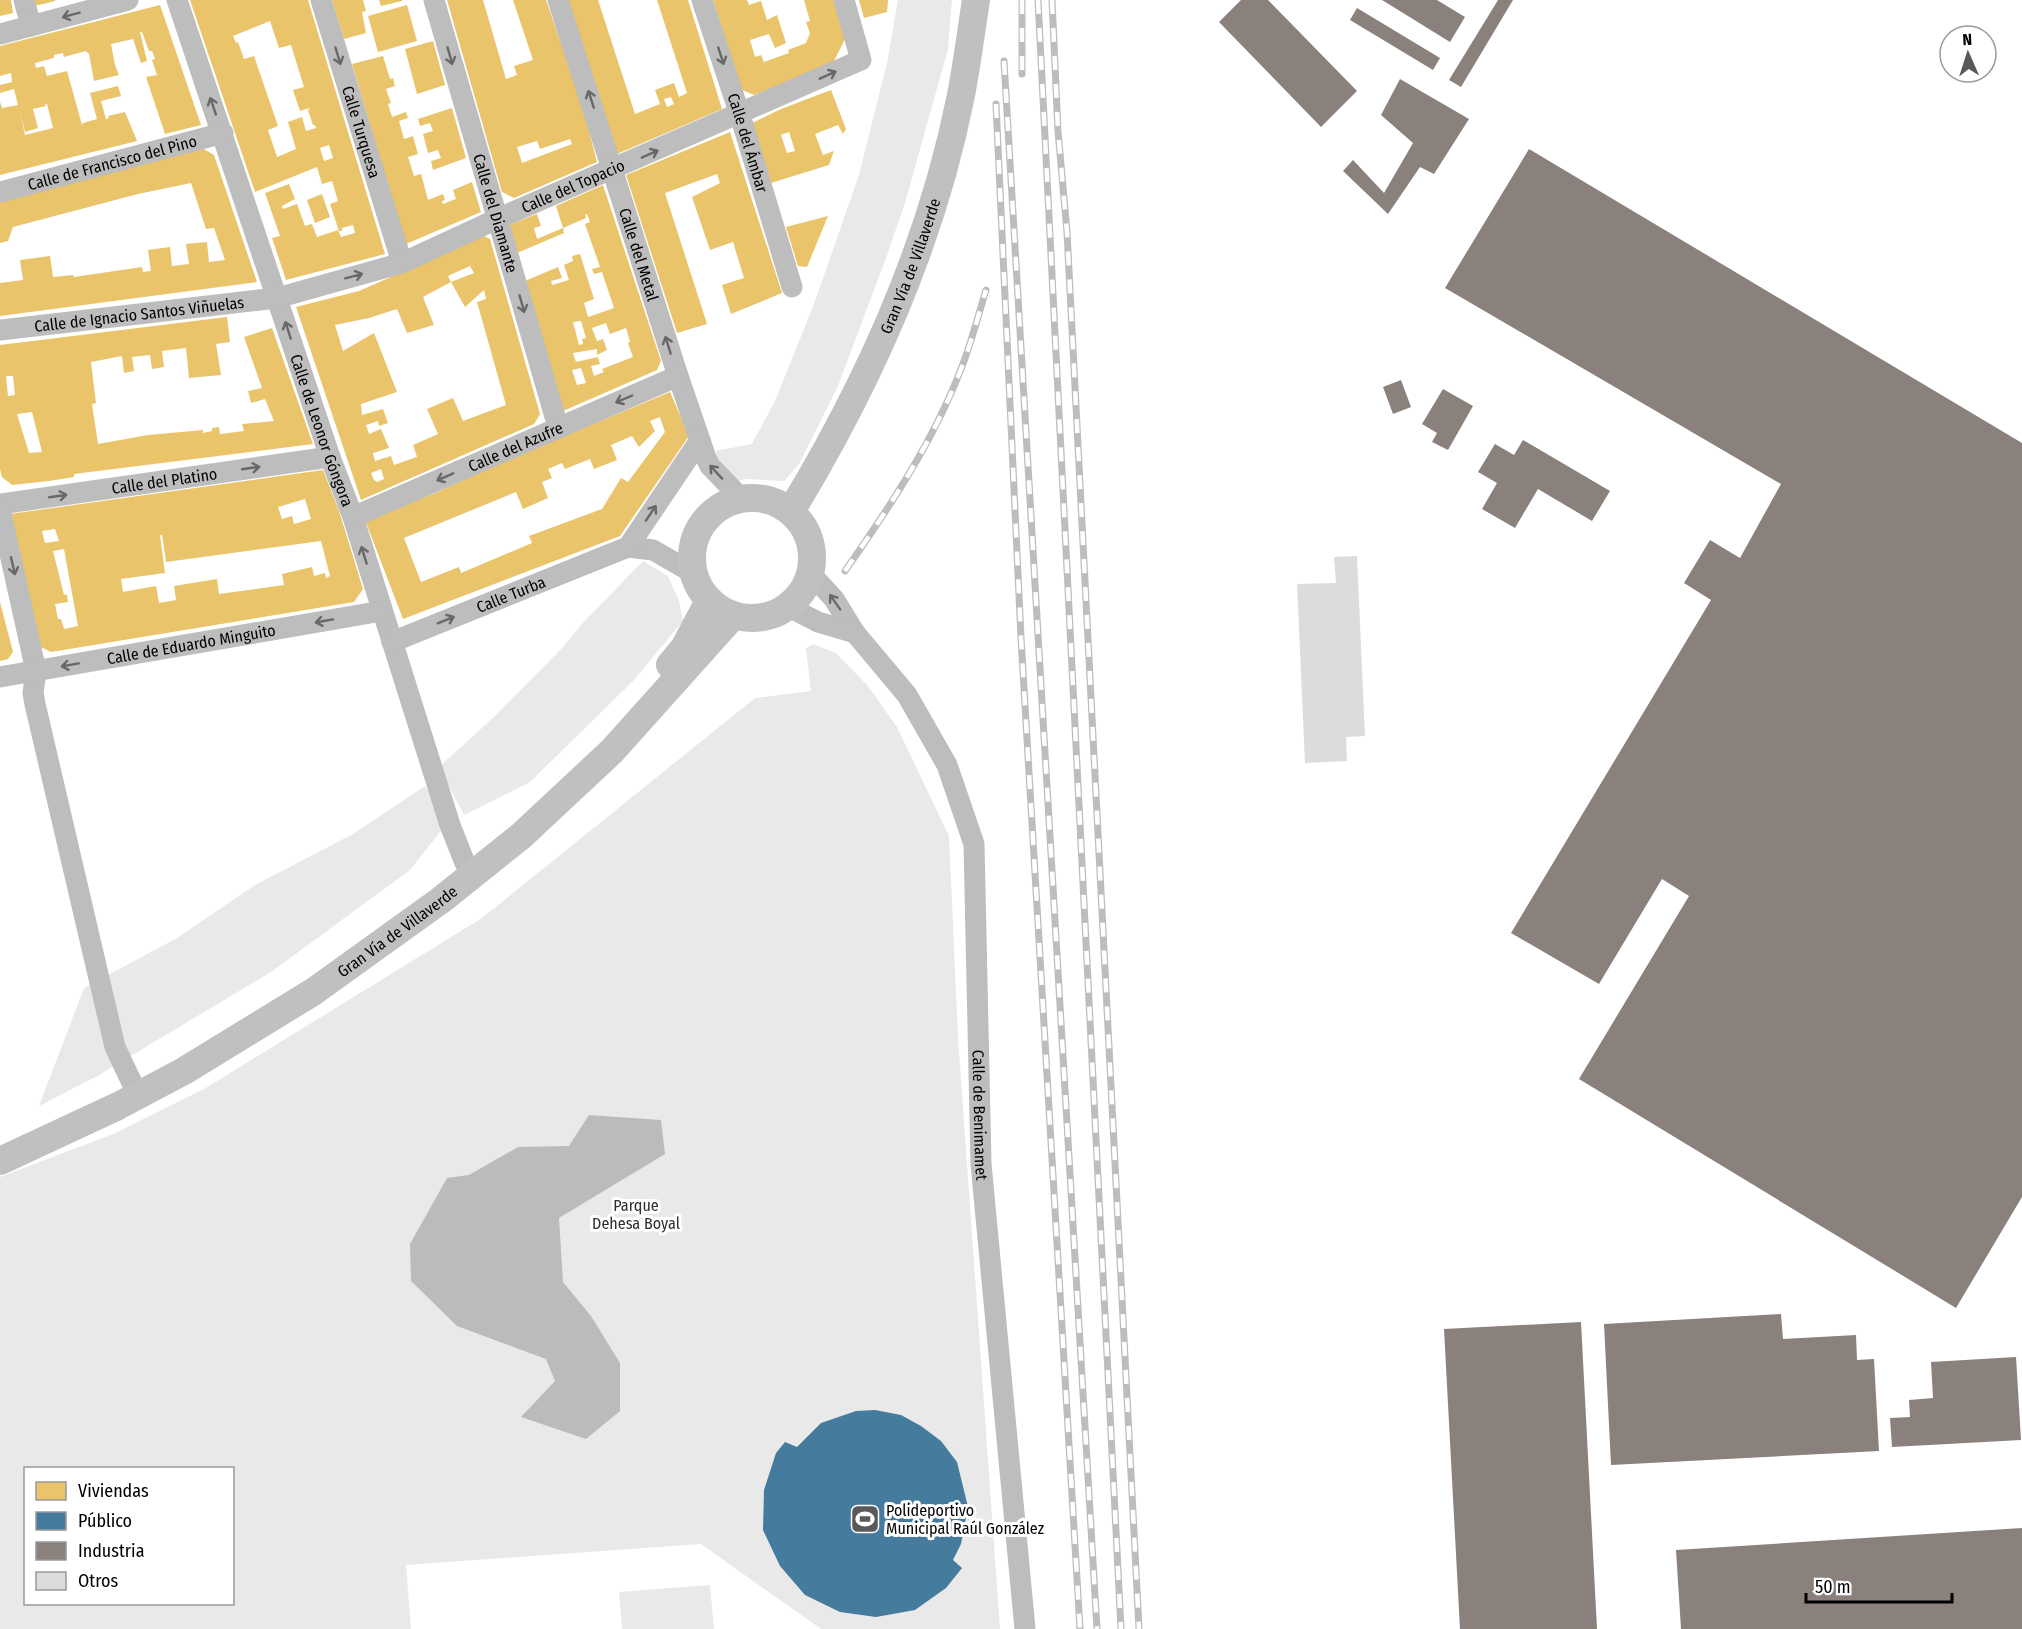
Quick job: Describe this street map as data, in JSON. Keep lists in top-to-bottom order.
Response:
{
  "streets": {
    "street": [
      "Calle Turquesa",
      "Calle del Ámbar",
      "Calle de Francisco del Pino",
      "Calle del Topacio",
      "Calle del Diamante",
      "Calle del Metal",
      "Gran Vía de Villaverde",
      "Calle de Ignacio Santos Viñuelas",
      "Calle de Leonor Góngora",
      "Calle del Azufre",
      "Calle del Platino",
      "Calle Turba",
      "Calle de Eduardo Minguito",
      "Calle de Benimamet"
    ]
  },
  "crossings": [
    ["Calle Turquesa", "Calle del Topacio"],
    ["Calle del Ámbar", "Calle del Topacio"],
    ["Calle de Francisco del Pino", "Calle de Leonor Góngora"],
    ["Calle del Topacio", "Calle del Diamante"],
    ["Calle del Topacio", "Calle del Metal"],
    ["Calle del Topacio", "Calle de Ignacio Santos Viñuelas"],
    ["Calle del Topacio", "Calle de Leonor Góngora"],
    ["Calle del Diamante", "Calle del Azufre"],
    ["Calle del Metal", "Gran Vía de Villaverde"],
    ["Calle del Metal", "Calle del Azufre"],
    ["Calle del Metal", "Calle de Benimamet"],
    ["Gran Vía de Villaverde", "Calle de Leonor Góngora"],
    ["Gran Vía de Villaverde", "Calle de Benimamet"],
    ["Calle de Ignacio Santos Viñuelas", "Calle de Leonor Góngora"],
    ["Calle de Leonor Góngora", "Calle del Azufre"],
    ["Calle de Leonor Góngora", "Calle del Platino"],
    ["Calle de Leonor Góngora", "Calle Turba"],
    ["Calle de Leonor Góngora", "Calle de Eduardo Minguito"]
  ],
  "one_way": [
    "Calle Turquesa",
    "Calle del Ámbar",
    "Calle del Topacio",
    "Calle del Diamante",
    "Calle del Metal",
    "Calle de Leonor Góngora",
    "Calle del Azufre",
    "Calle del Platino",
    "Calle Turba",
    "Calle de Eduardo Minguito"
  ],
  "parks": ["Parque Dehesa Boyal"],
  "places": {
    "sports": ["Polideportivo Municipal Raúl González"]
  },
  "legend": [
    "Viviendas",
    "Público",
    "Industria",
    "Otros"
  ],
  "scale_bar": "50 m",
  "north": "top"
}
